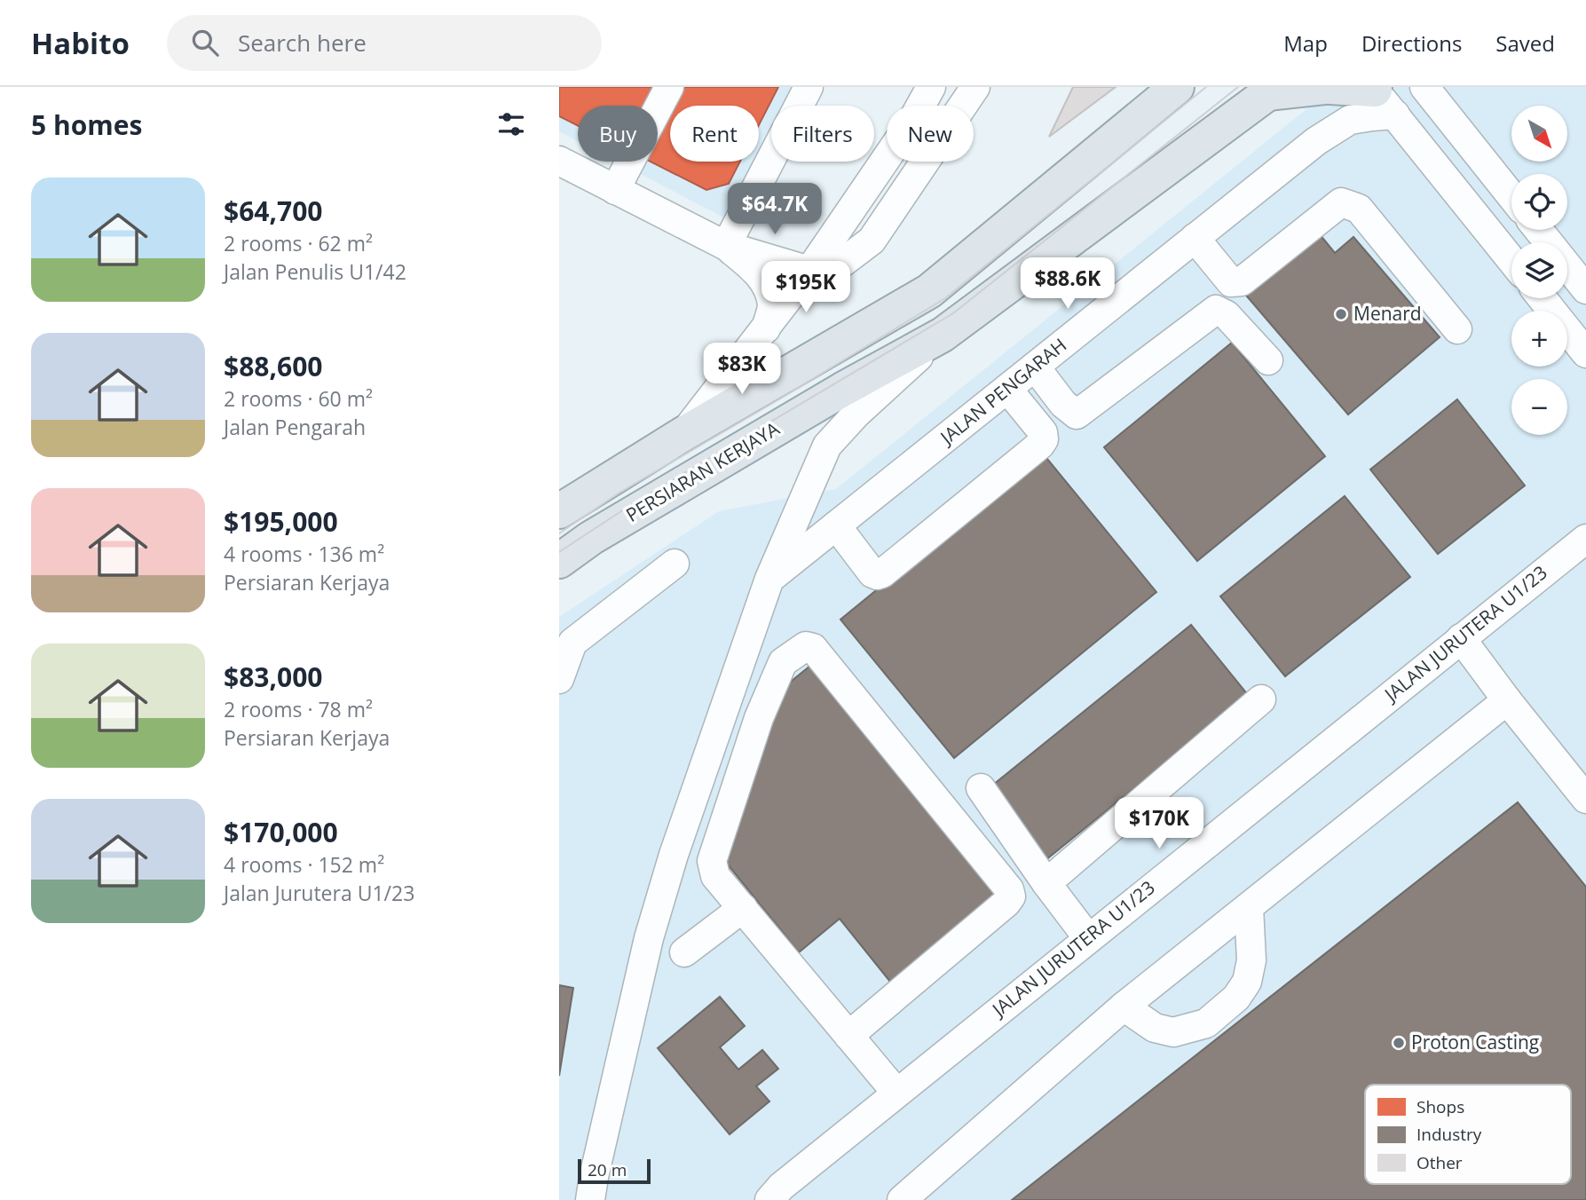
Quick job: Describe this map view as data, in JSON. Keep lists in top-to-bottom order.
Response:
{
  "streets": {
    "main road": ["PERSIARAN KERJAYA"],
    "street": ["JALAN PENGARAH", "JALAN JURUTERA U1/23"]
  },
  "places": ["Menard", "Proton Casting"],
  "legend": ["Shops", "Industry", "Other"],
  "scale_bar": "20 m",
  "north": "bottom right",
  "page": {
    "header": "Habito",
    "search": "Search here",
    "nav": ["Map", "Directions", "Saved"],
    "heading": "5 homes",
    "map_buttons": ["+", "−"],
    "chip": [
      "Buy",
      "Rent",
      "Filters",
      "New"
    ],
    "list": [
      {
        "name": "$64,700",
        "note": "2 rooms · 62 m² · Jalan Penulis U1/42"
      },
      {
        "name": "$88,600",
        "note": "2 rooms · 60 m² · Jalan Pengarah"
      },
      {
        "name": "$195,000",
        "note": "4 rooms · 136 m² · Persiaran Kerjaya"
      },
      {
        "name": "$83,000",
        "note": "2 rooms · 78 m² · Persiaran Kerjaya"
      },
      {
        "name": "$170,000",
        "note": "4 rooms · 152 m² · Jalan Jurutera U1/23"
      }
    ],
    "price": [
      "$64.7K",
      "$88.6K",
      "$195K",
      "$83K",
      "$170K"
    ],
    "scale": "20 m"
  }
}
